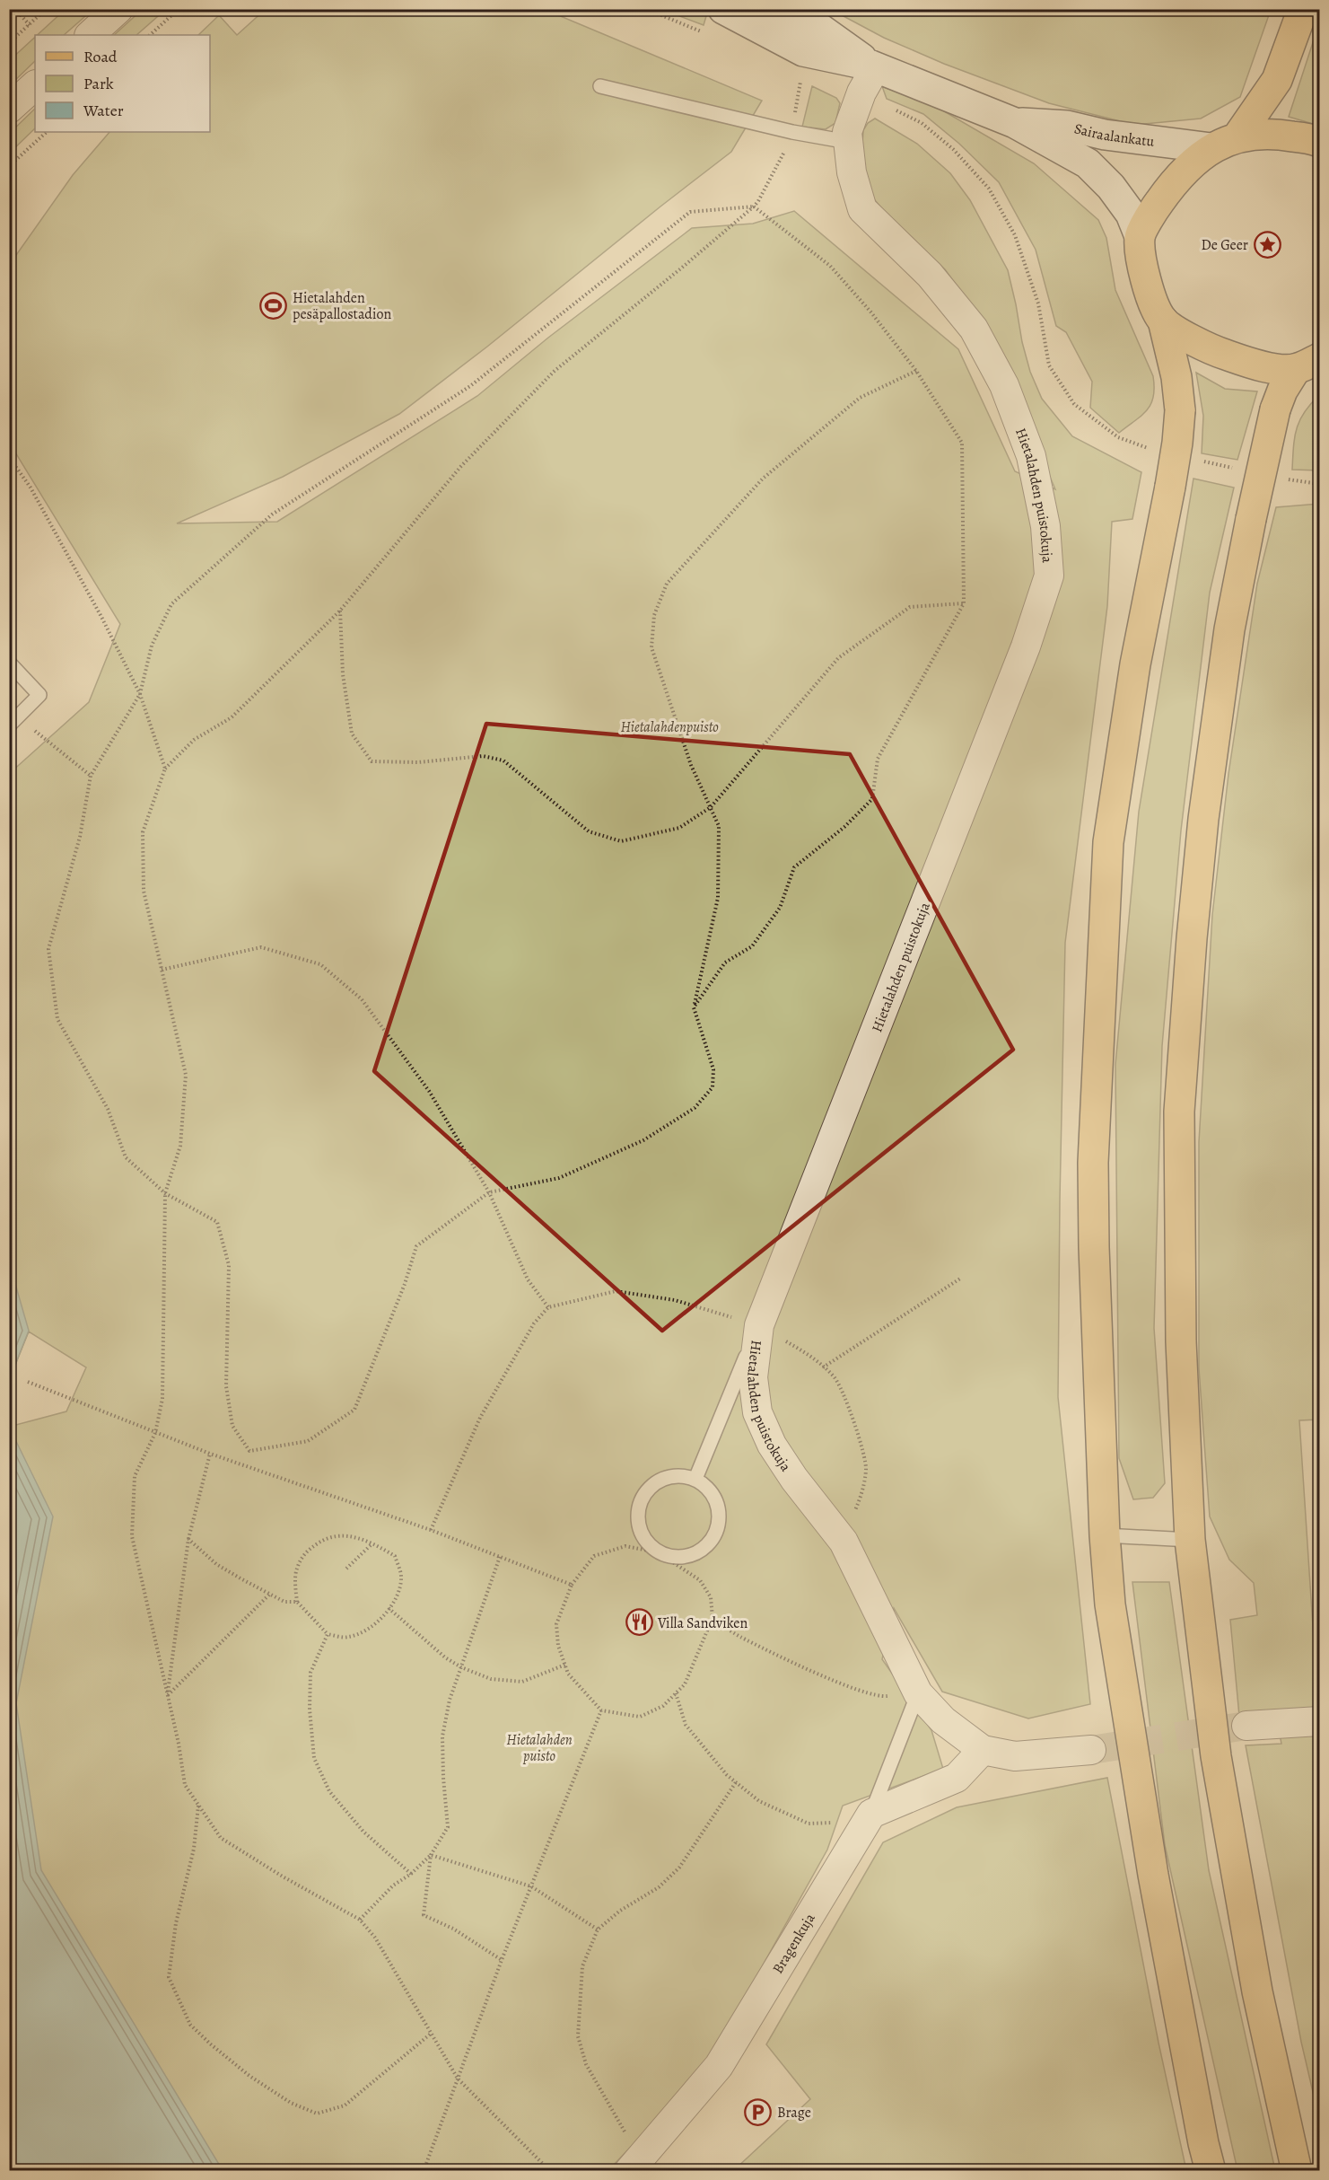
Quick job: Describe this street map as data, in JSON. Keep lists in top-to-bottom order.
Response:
{
  "streets": {
    "street": ["Sairaalankatu", "Hietalahden puistokuja", "Bragenkuja"]
  },
  "crossings": [
    ["Sairaalankatu", "Hietalahden puistokuja"]
  ],
  "parks": ["Hietalahdenpuisto", "Hietalahden puisto"],
  "places": {
    "place": ["De Geer"],
    "sports": ["Hietalahden pesäpallostadion"],
    "restaurant": ["Villa Sandviken"],
    "parking": ["Brage"]
  },
  "legend": ["Road", "Park", "Water"]
}
